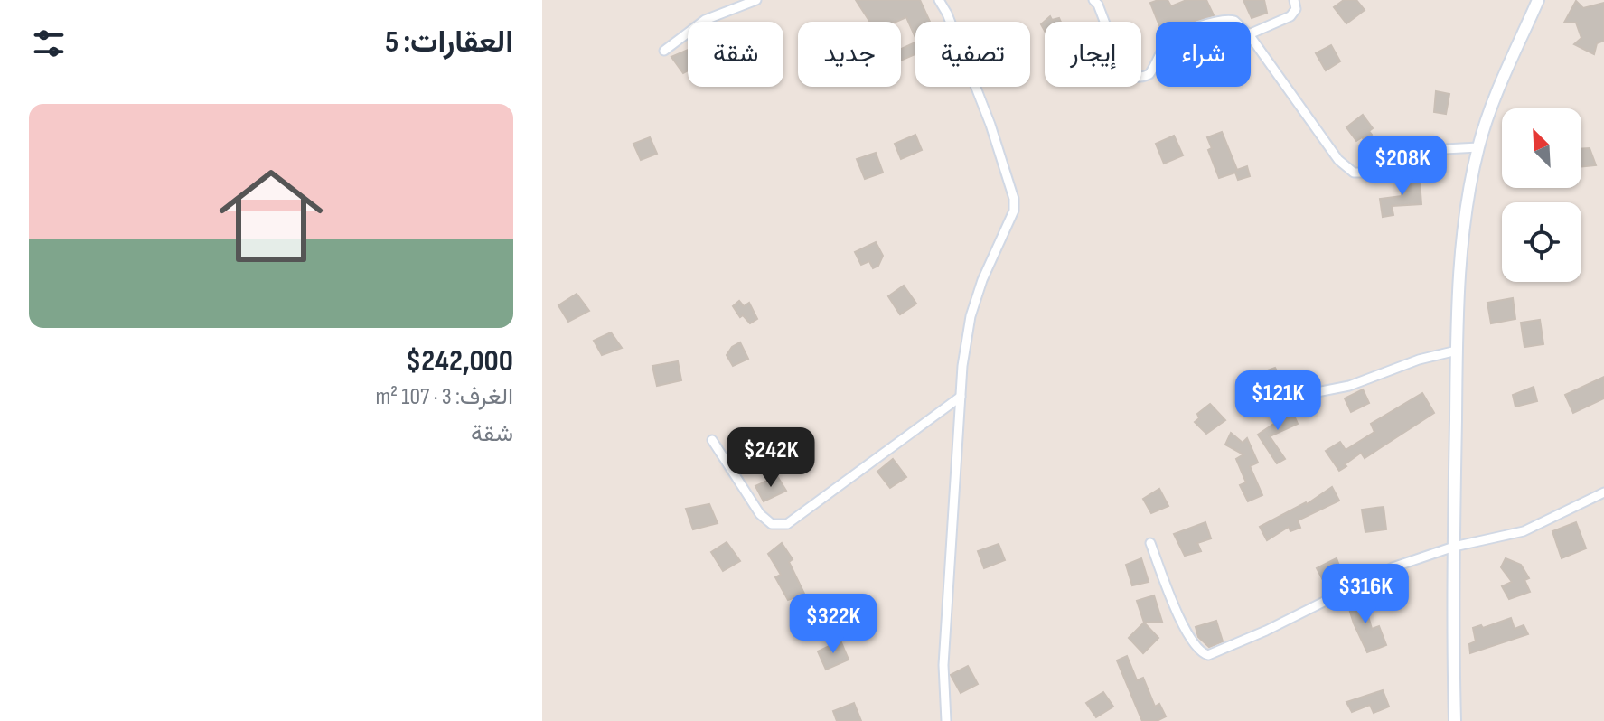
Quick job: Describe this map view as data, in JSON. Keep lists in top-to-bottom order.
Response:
{
  "north": "top left",
  "page": {
    "heading": "العقارات: 5",
    "chip": [
      "شراء",
      "إيجار",
      "تصفية",
      "جديد",
      "شقة"
    ],
    "list": [
      {
        "name": "$242,000",
        "note": "الغرف: 3 · 107 m² · شقة"
      }
    ],
    "price": [
      "$208K",
      "$121K",
      "$242K",
      "$316K",
      "$322K"
    ]
  }
}
